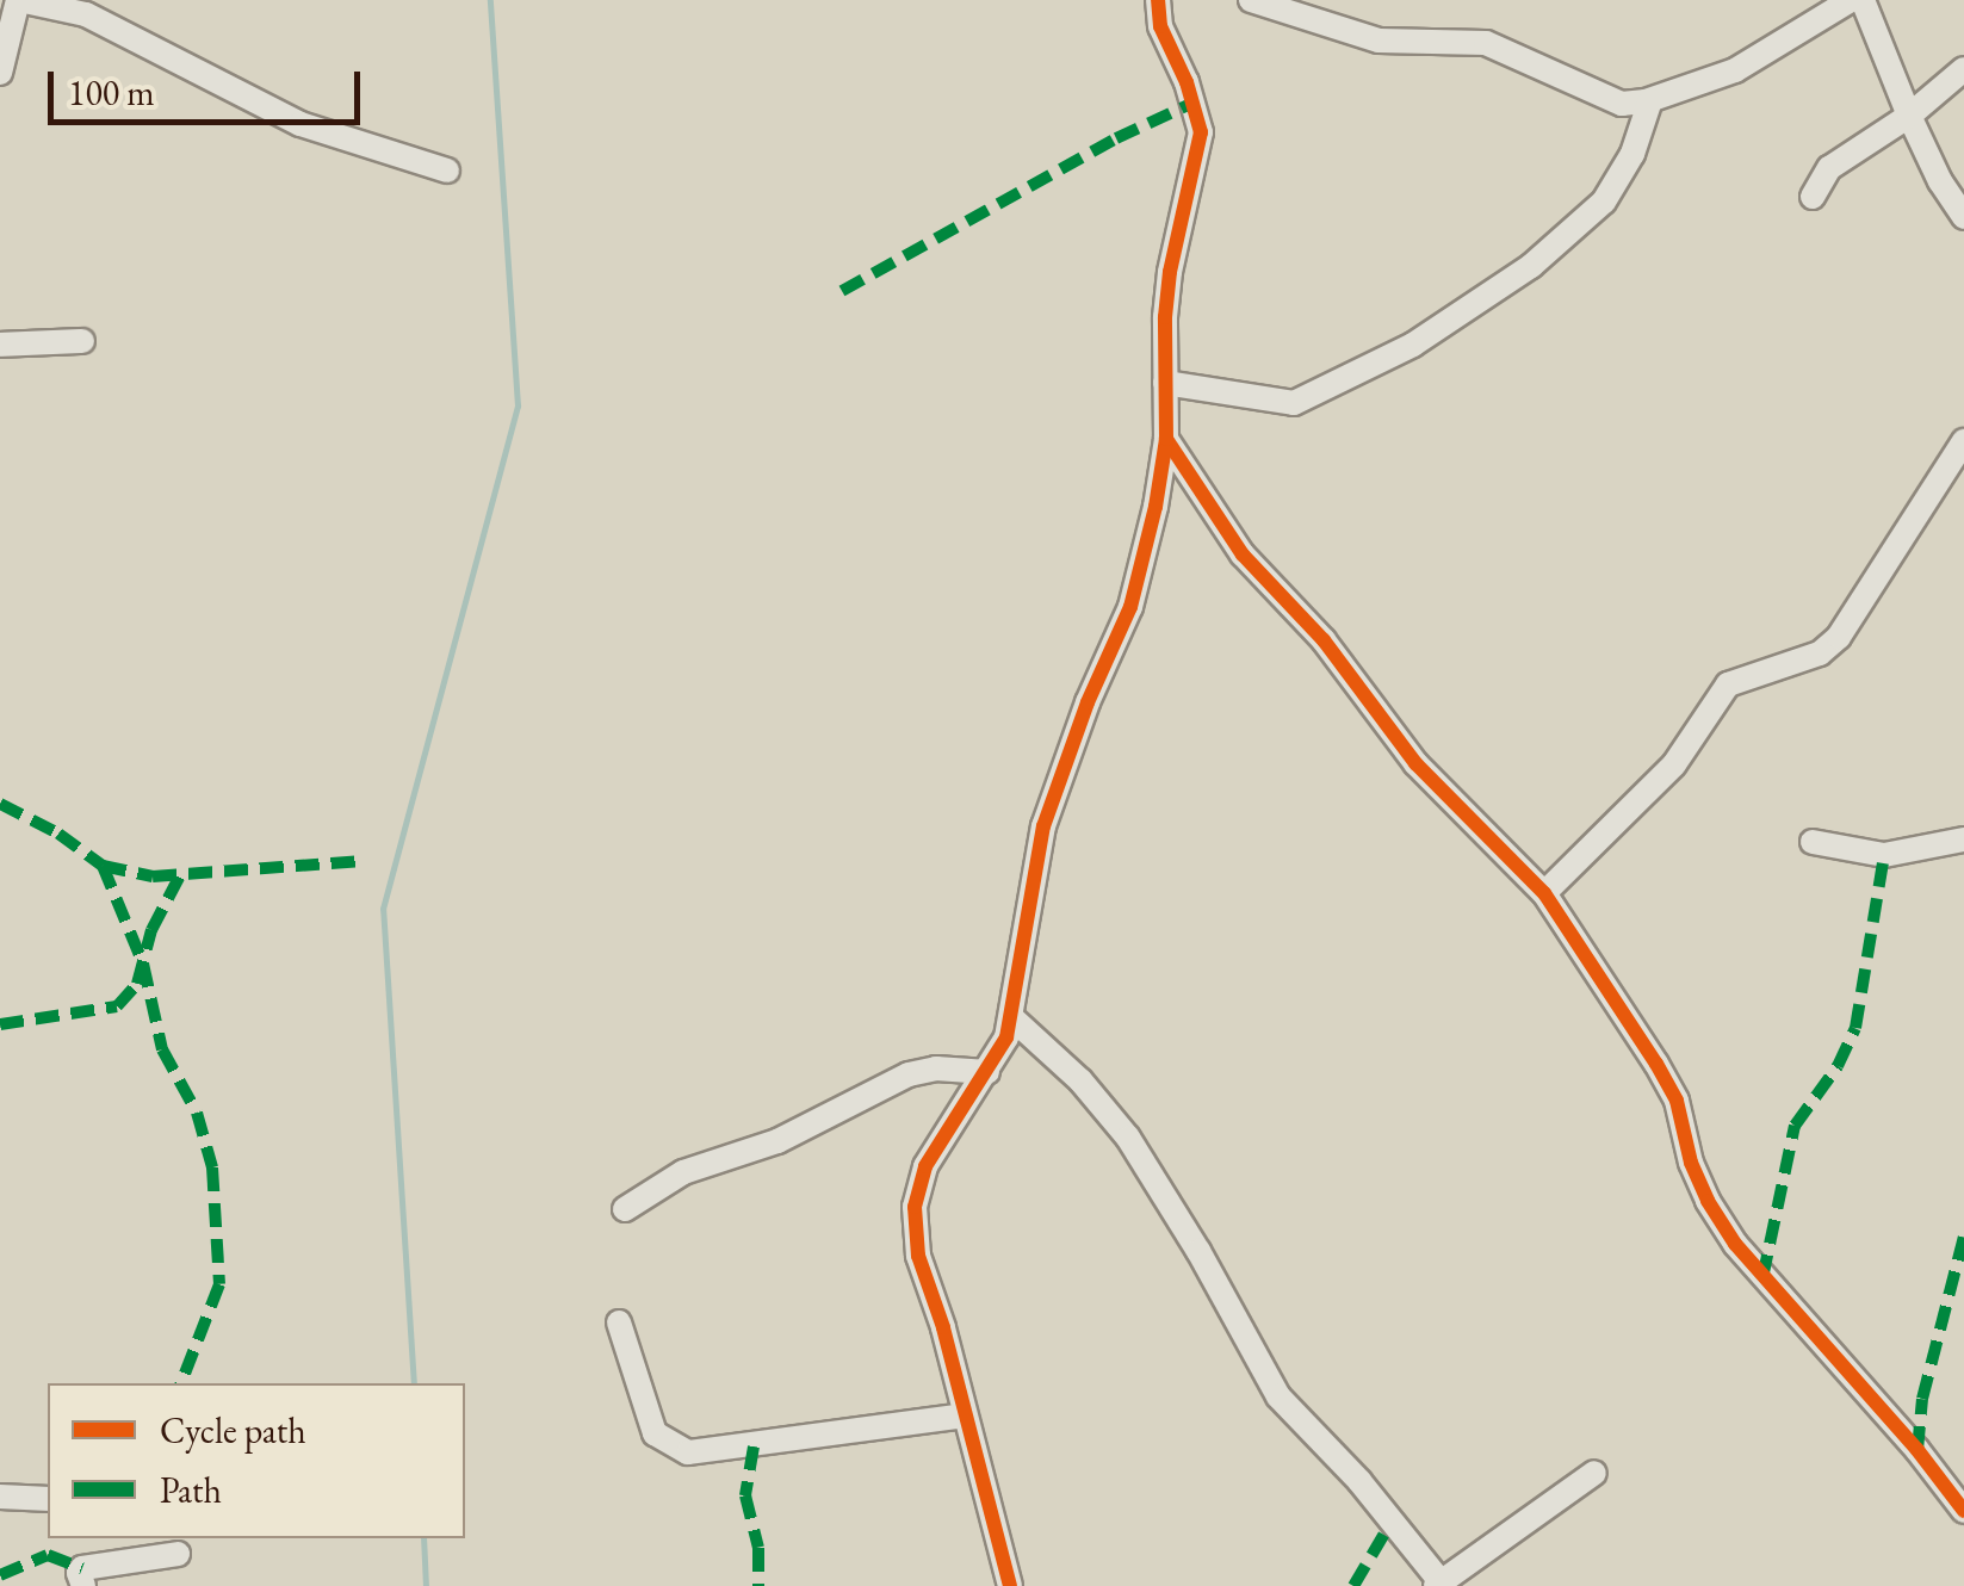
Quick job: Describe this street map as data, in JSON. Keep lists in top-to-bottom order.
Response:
{
  "legend": ["Cycle path", "Path"],
  "scale_bar": "100 m"
}
